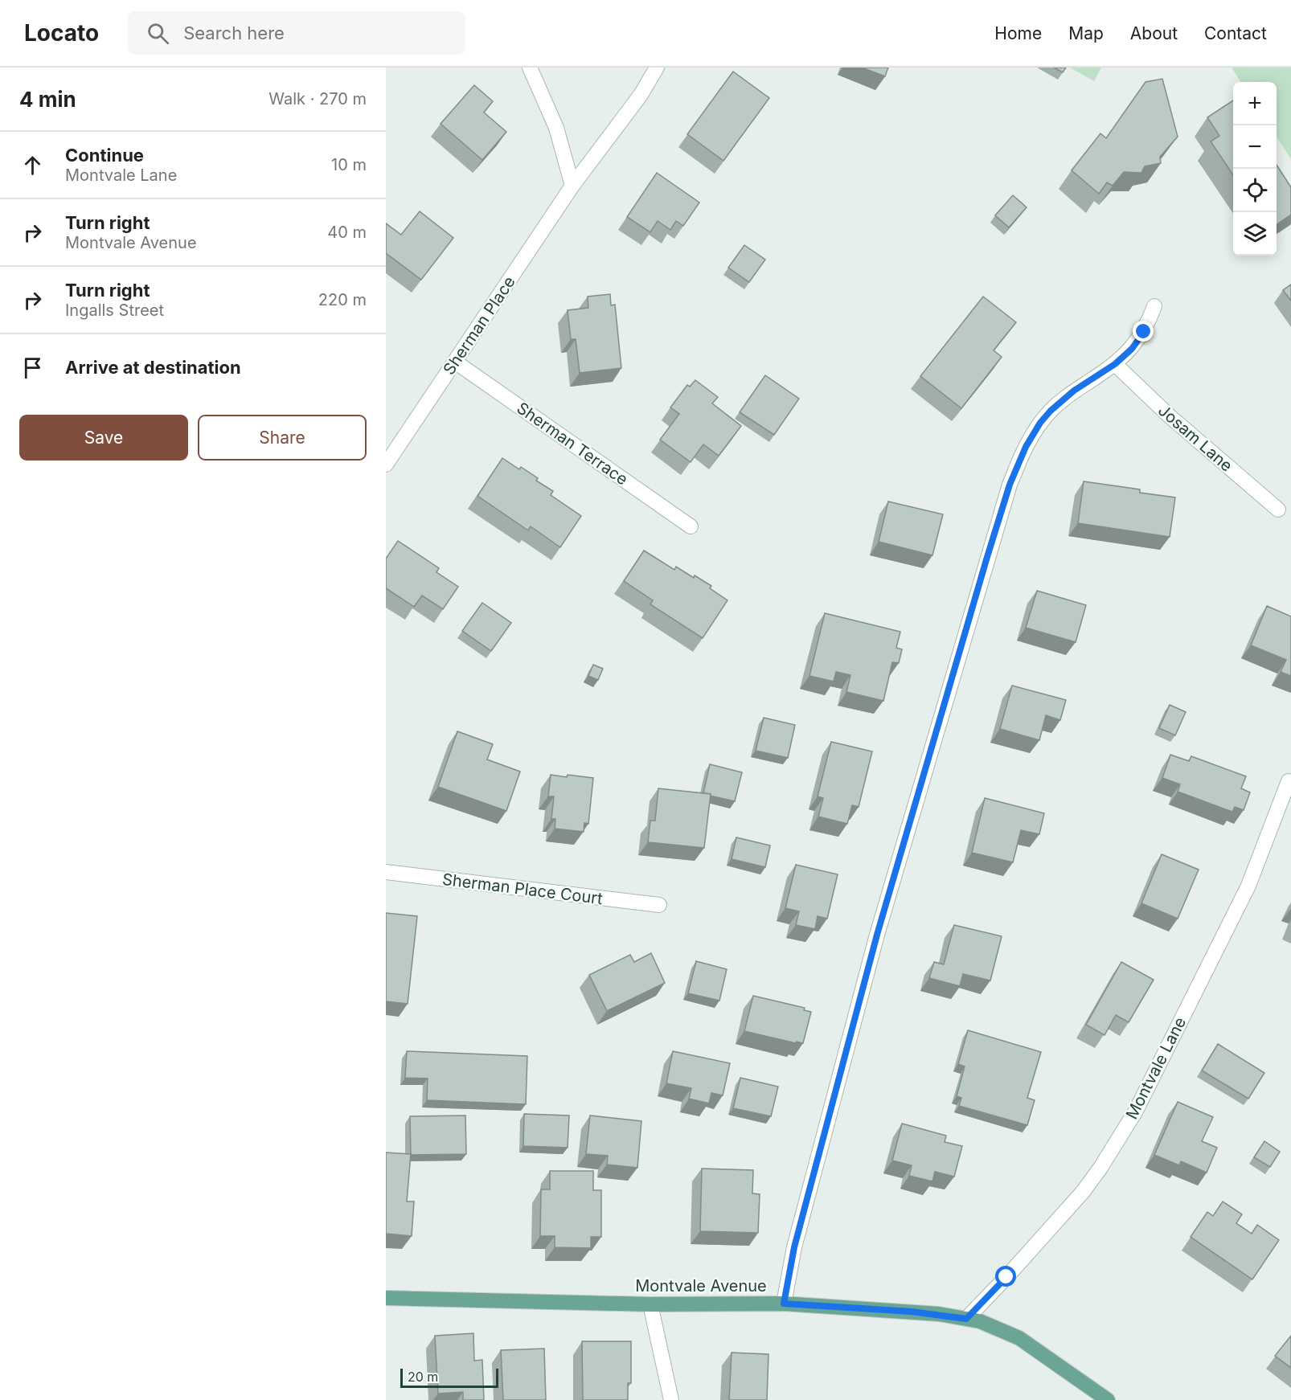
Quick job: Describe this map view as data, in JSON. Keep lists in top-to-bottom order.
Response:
{
  "streets": {
    "main road": ["Montvale Avenue"],
    "street": [
      "Sherman Place",
      "Josam Lane",
      "Sherman Terrace",
      "Sherman Place Court",
      "Montvale Lane"
    ]
  },
  "crossings": [
    ["Sherman Place", "Sherman Terrace"],
    ["Montvale Lane", "Montvale Avenue"]
  ],
  "scale_bar": "20 m",
  "page": {
    "header": "Locato",
    "search": "Search here",
    "nav": [
      "Home",
      "Map",
      "About",
      "Contact"
    ],
    "heading": ["4 min", "Walk · 270 m"],
    "map_buttons": ["+", "−"],
    "list": [
      ["Continue", "Montvale Lane", "10 m"],
      ["Turn right", "Montvale Avenue", "40 m"],
      ["Turn right", "Ingalls Street", "220 m"],
      "Arrive at destination"
    ],
    "buttons": ["Save", "Share"],
    "scale": "20 m"
  }
}
